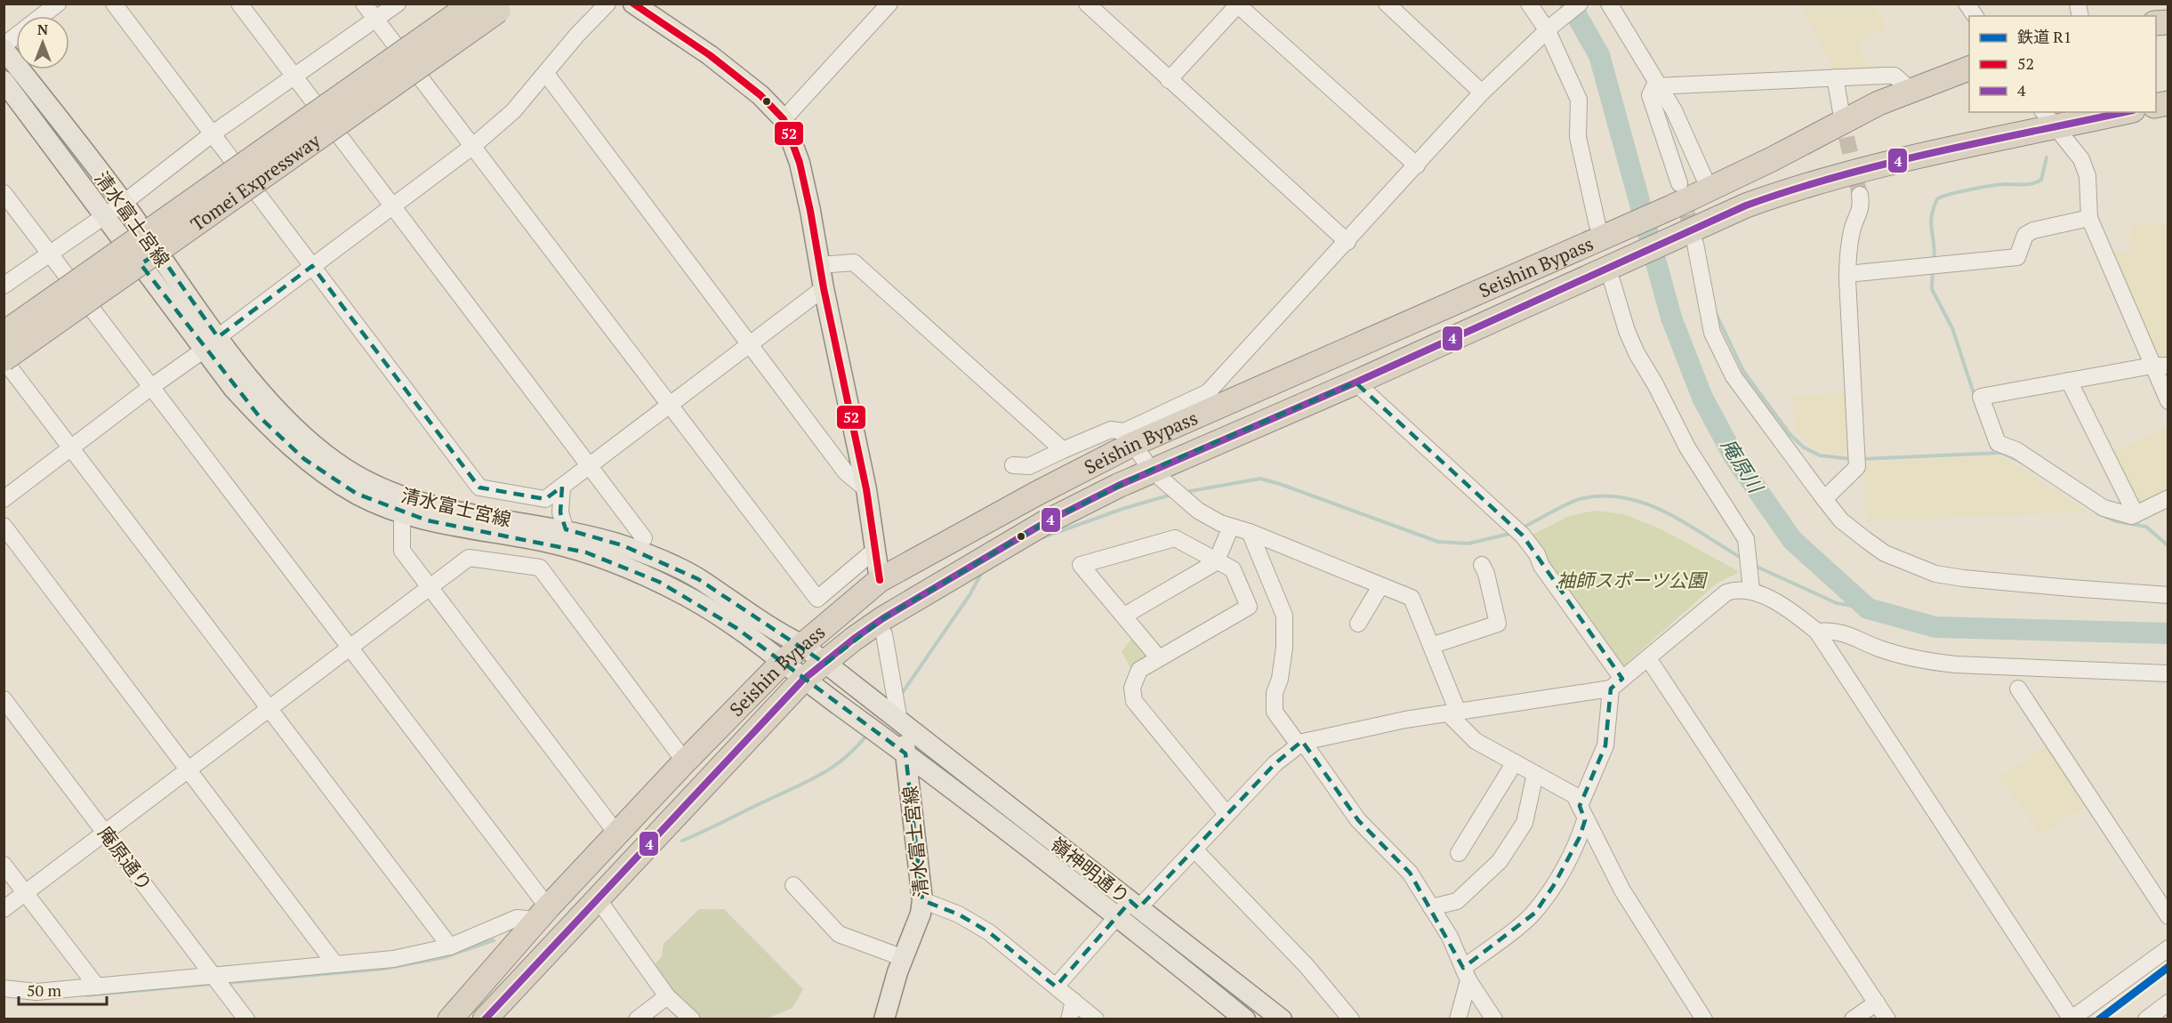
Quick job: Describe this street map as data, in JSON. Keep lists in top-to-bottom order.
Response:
{
  "streets": {
    "highway": ["Tomei Expressway", "Seishin Bypass"],
    "main road": ["清水富士宮線", "嶺神明通り"],
    "street": ["庵原通り"]
  },
  "crossings": [
    ["清水富士宮線", "Seishin Bypass"],
    ["清水富士宮線", "嶺神明通り"]
  ],
  "water": ["庵原川"],
  "parks": ["袖師スポーツ公園"],
  "lines": ["transit line 52", "transit line 4", "rail line R1"],
  "legend": ["鉄道 R1", "52", "4"],
  "scale_bar": "50 m",
  "north": "top"
}
